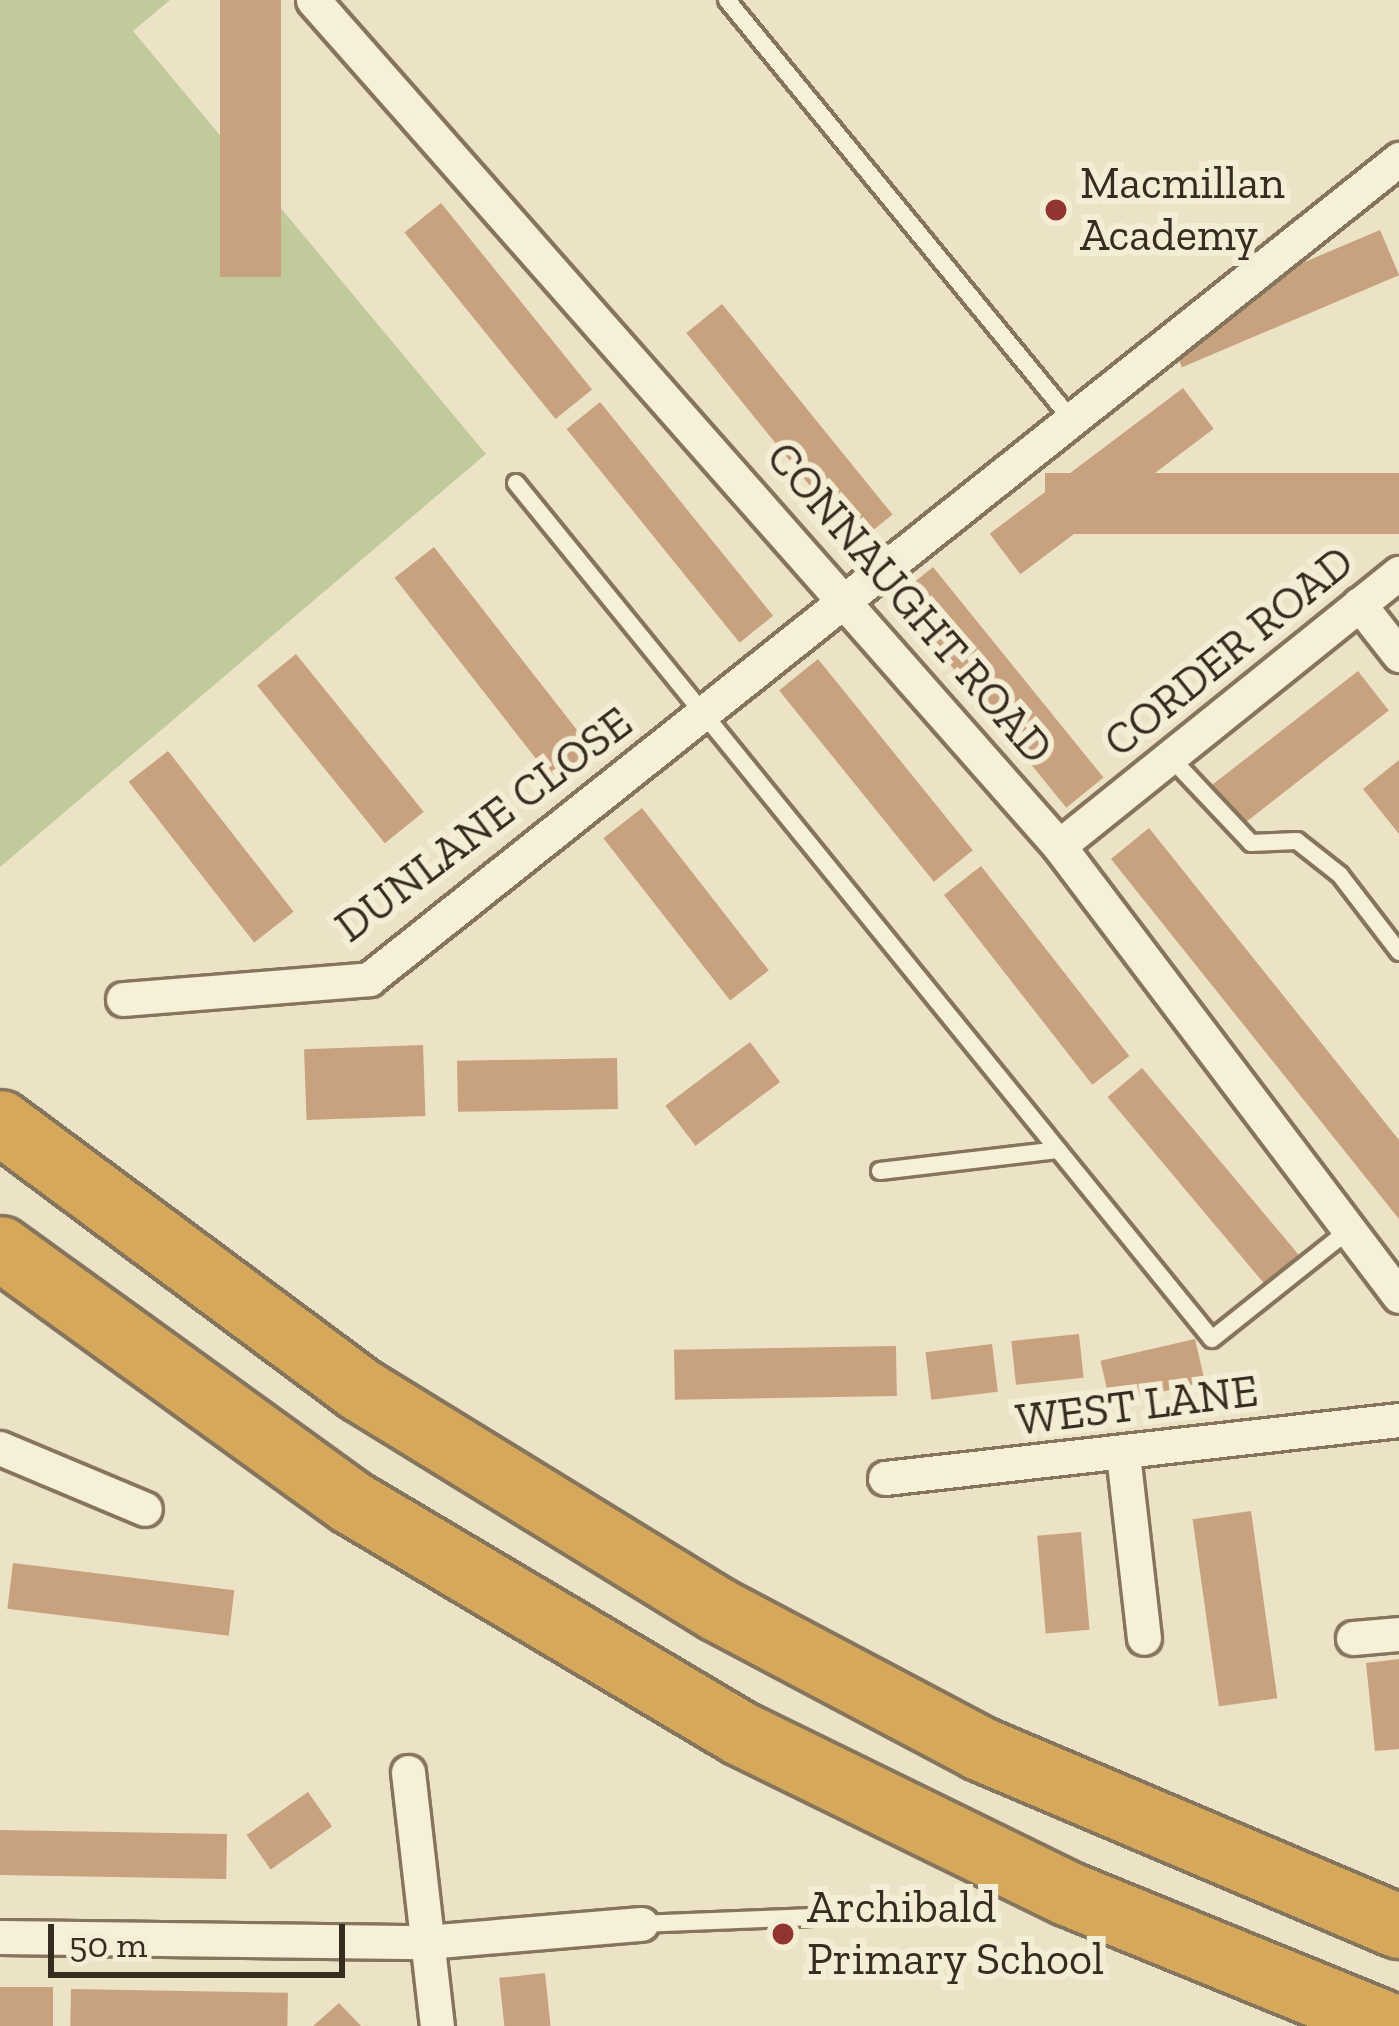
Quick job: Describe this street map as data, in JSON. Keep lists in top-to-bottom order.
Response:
{
  "streets": {
    "street": [
      "CONNAUGHT ROAD",
      "CORDER ROAD",
      "DUNLANE CLOSE",
      "WEST LANE"
    ]
  },
  "crossings": [
    ["CONNAUGHT ROAD", "CORDER ROAD"],
    ["CONNAUGHT ROAD", "DUNLANE CLOSE"]
  ],
  "places": ["Macmillan Academy", "Archibald Primary School"],
  "scale_bar": "50 m"
}
